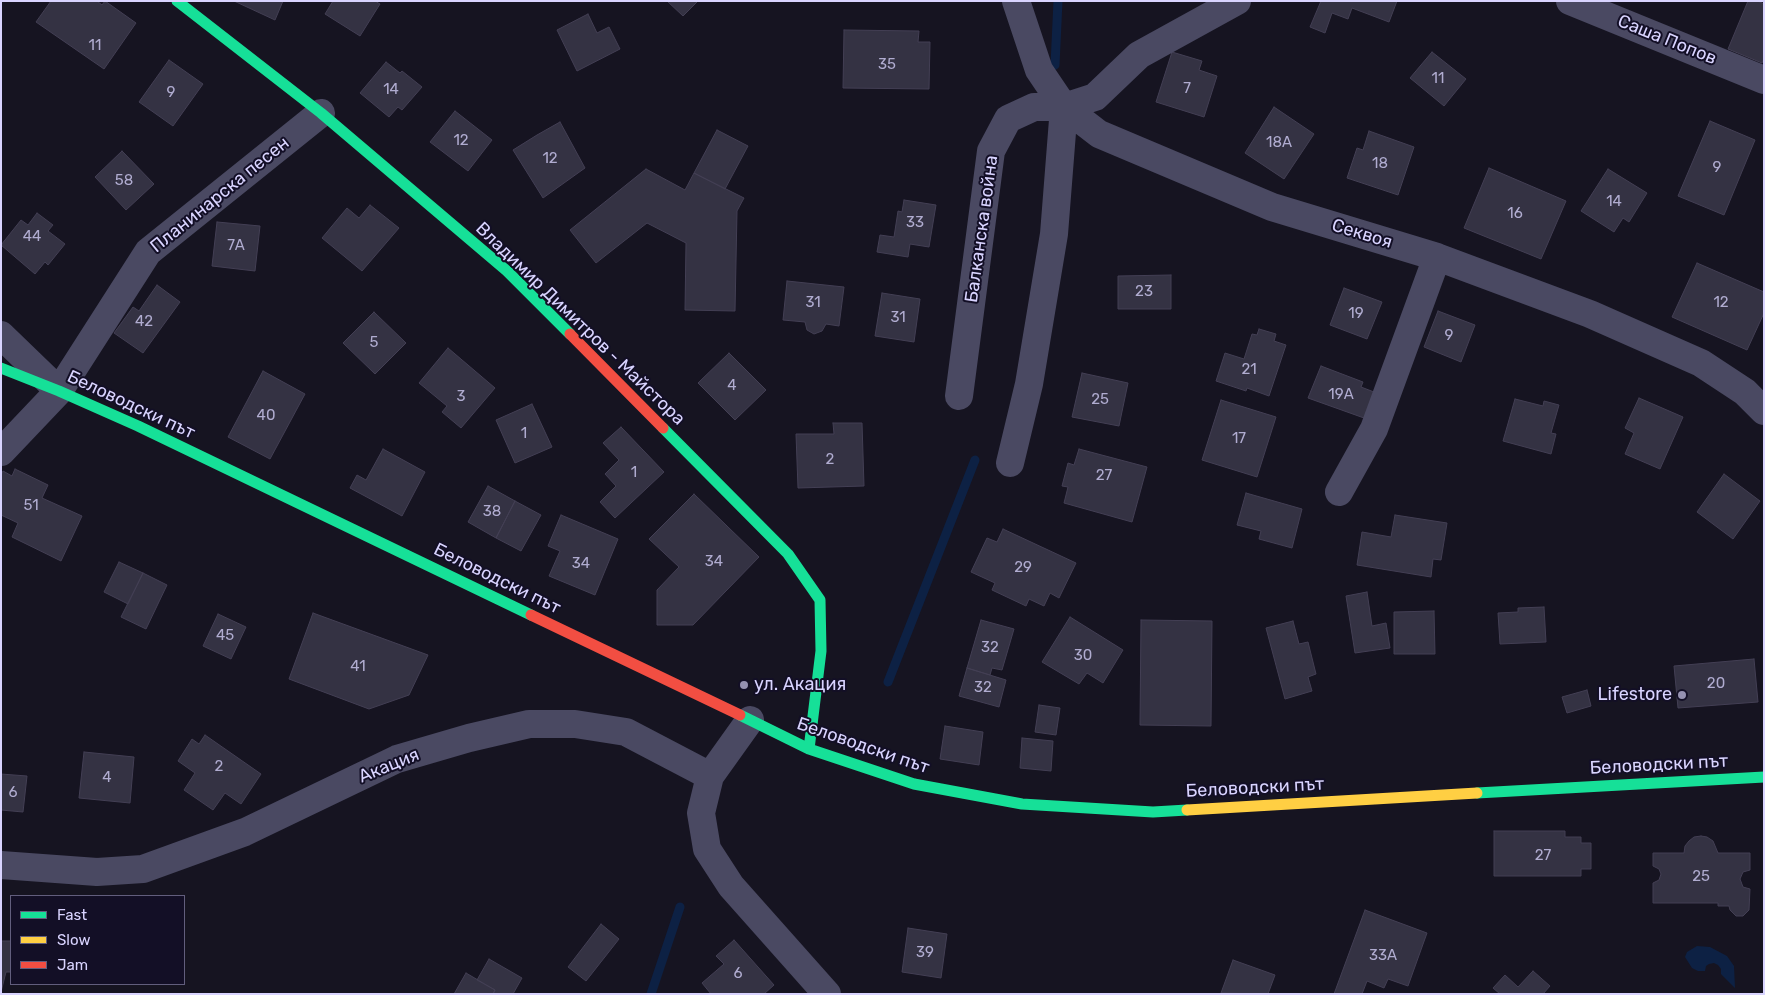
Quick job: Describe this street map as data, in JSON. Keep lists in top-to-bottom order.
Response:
{
  "streets": {
    "street": [
      "Саша Попов",
      "Планинарска песен",
      "Балканска война",
      "Секвоя",
      "Владимир Димитров - Майстора",
      "Беловодски път",
      "Акация"
    ]
  },
  "crossings": [
    ["Планинарска песен", "Владимир Димитров - Майстора"],
    ["Планинарска песен", "Беловодски път"],
    ["Балканска война", "Секвоя"],
    ["Владимир Димитров - Майстора", "Беловодски път"]
  ],
  "places": ["ул. Акация", "Lifestore"],
  "house_numbers": [
    "11",
    "35",
    "11",
    "7",
    "14",
    "9",
    "12",
    "18А",
    "12",
    "18",
    "9",
    "58",
    "14",
    "16",
    "33",
    "44",
    "7А",
    "23",
    "31",
    "12",
    "19",
    "31",
    "42",
    "9",
    "5",
    "21",
    "4",
    "19А",
    "3",
    "25",
    "40",
    "1",
    "17",
    "2",
    "1",
    "27",
    "51",
    "38",
    "34",
    "34",
    "29",
    "45",
    "32",
    "30",
    "41",
    "20",
    "32",
    "2",
    "4",
    "6",
    "27",
    "25",
    "39",
    "33А",
    "6"
  ],
  "legend": ["Fast", "Slow", "Jam"]
}
